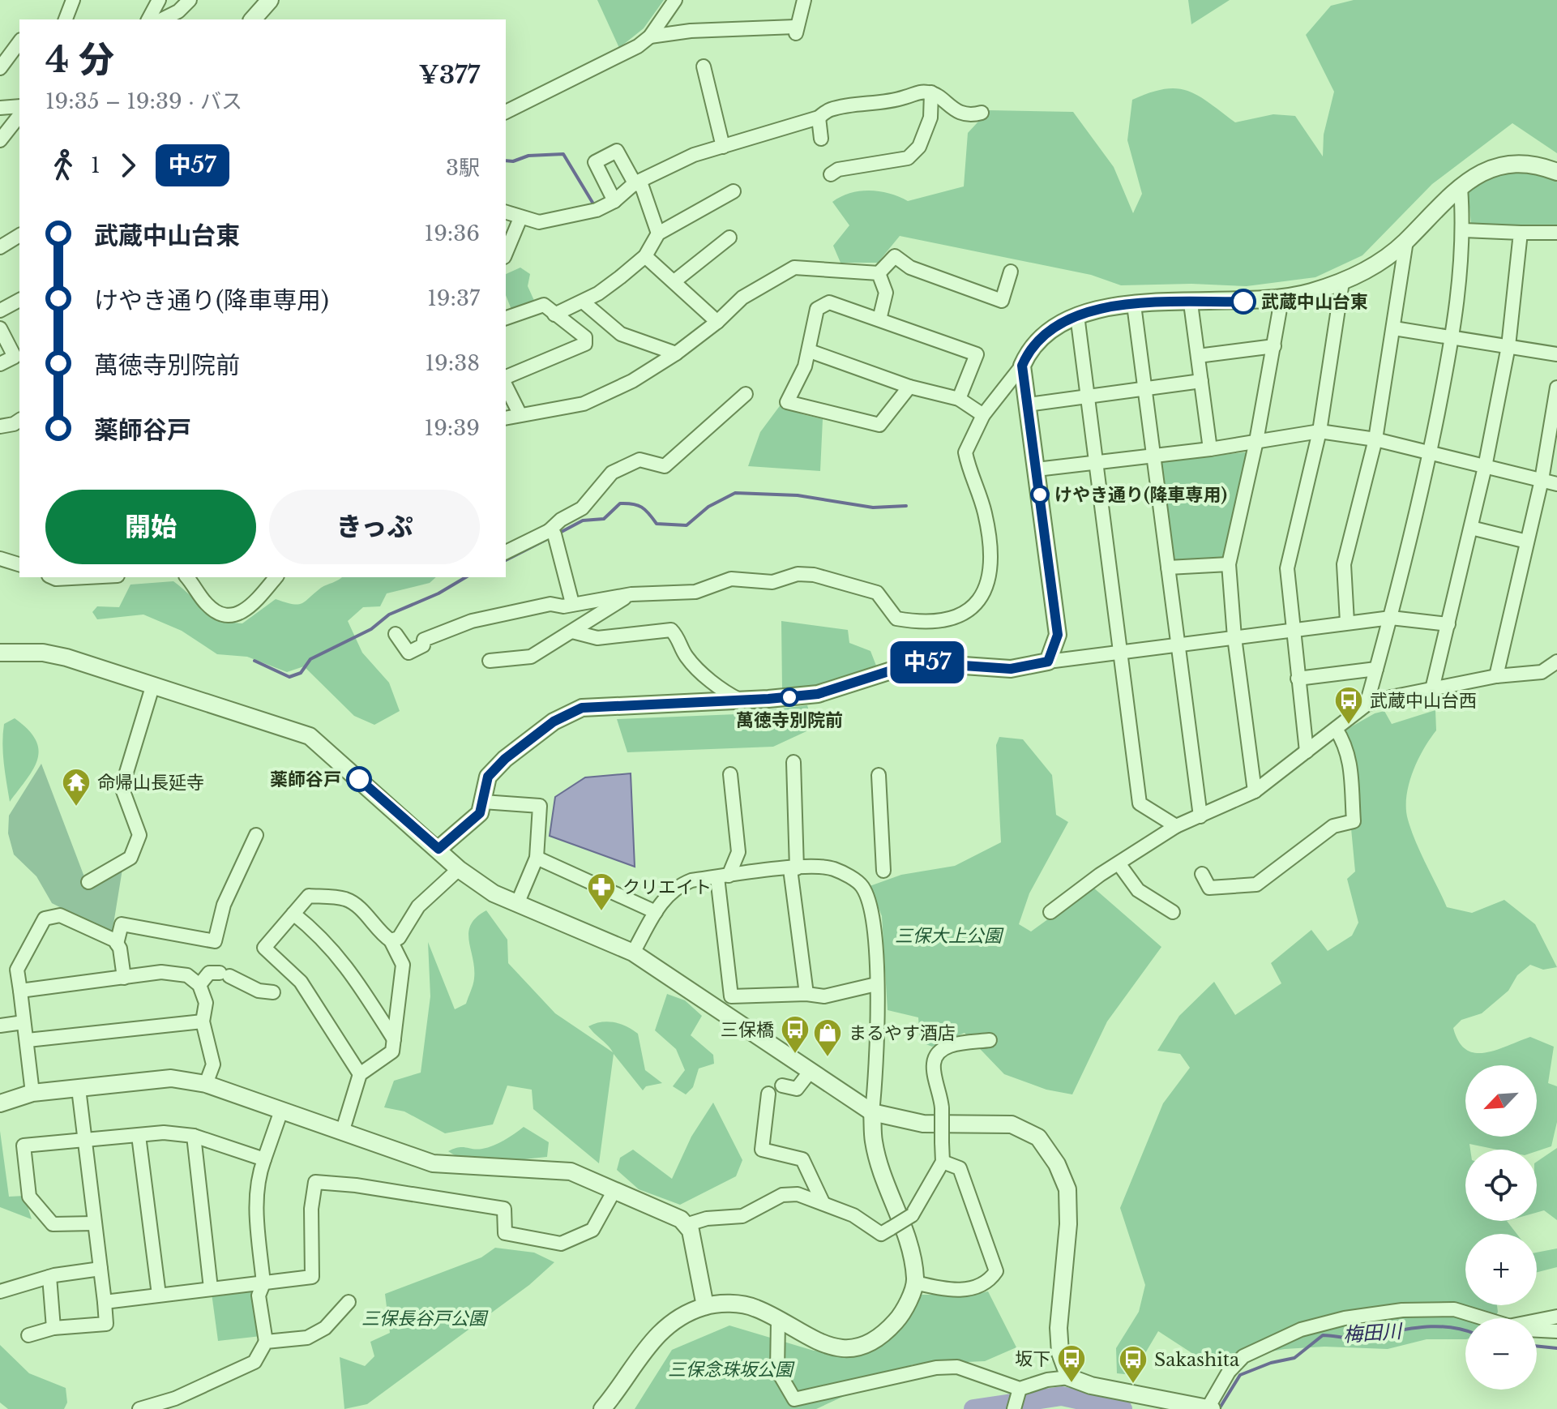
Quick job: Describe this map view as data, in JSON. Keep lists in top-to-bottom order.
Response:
{
  "water": ["梅田川"],
  "parks": ["三保大上公園", "三保長谷戸公園", "三保念珠坂公園"],
  "places": {
    "other": [
      "武蔵中山台東",
      "けやき通り(降車専用)",
      "萬徳寺別院前",
      "薬師谷戸"
    ],
    "bus stop": [
      "武蔵中山台西",
      "三保橋",
      "坂下",
      "Sakashita"
    ],
    "temple": ["命帰山長延寺"],
    "pharmacy": ["クリエイト"],
    "shop": ["まるやす酒店"]
  },
  "lines": ["bus line 中57"],
  "north": "bottom left",
  "page": {
    "on_map": "中57",
    "heading": ["4 分", "19:35 – 19:39 · バス", "¥377"],
    "legs": ["1", "中57", "3駅"],
    "list": [
      {
        "name": "武蔵中山台東",
        "value": "19:36"
      },
      {
        "name": "けやき通り(降車専用)",
        "value": "19:37"
      },
      {
        "name": "萬徳寺別院前",
        "value": "19:38"
      },
      {
        "name": "薬師谷戸",
        "value": "19:39"
      }
    ],
    "buttons": ["開始", "きっぷ"],
    "map_buttons": ["+", "−"]
  }
}
